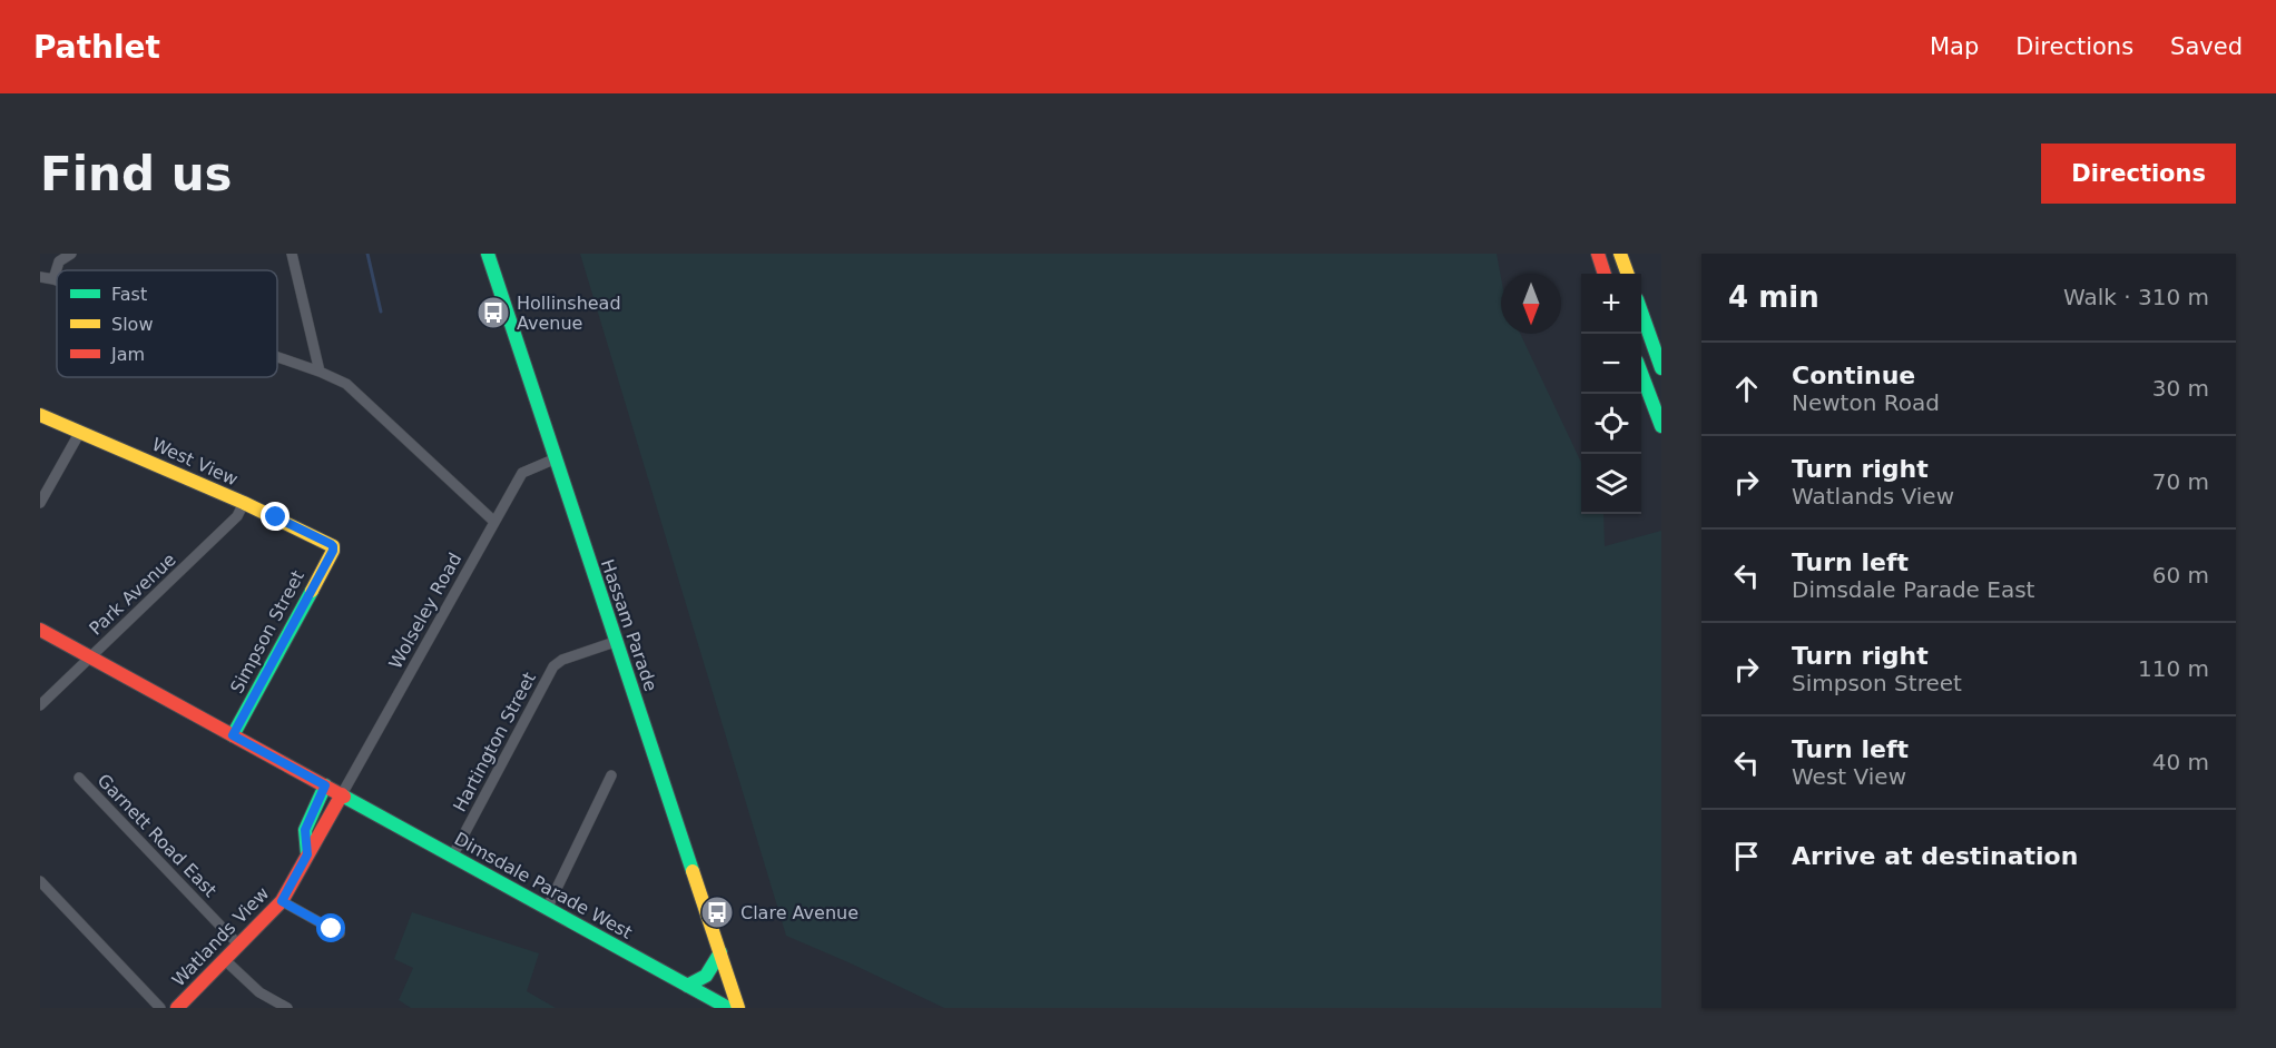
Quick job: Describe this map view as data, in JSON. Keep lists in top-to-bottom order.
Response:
{
  "streets": {
    "main road": [
      "West View",
      "Hassam Parade",
      "Simpson Street",
      "Dimsdale Parade West",
      "Watlands View"
    ],
    "street": [
      "Park Avenue",
      "Wolseley Road",
      "Hartington Street",
      "Garnett Road East"
    ]
  },
  "crossings": [
    ["West View", "Park Avenue"],
    ["West View", "Simpson Street"],
    ["Park Avenue", "Dimsdale Parade West"],
    ["Wolseley Road", "Hassam Parade"],
    ["Wolseley Road", "Dimsdale Parade West"],
    ["Wolseley Road", "Watlands View"],
    ["Hassam Parade", "Hartington Street"],
    ["Simpson Street", "Dimsdale Parade West"],
    ["Hartington Street", "Dimsdale Parade West"],
    ["Garnett Road East", "Watlands View"],
    ["Dimsdale Parade West", "Watlands View"]
  ],
  "places": {
    "bus stop": ["Hollinshead Avenue", "Clare Avenue"]
  },
  "legend": ["Fast", "Slow", "Jam"],
  "north": "bottom",
  "page": {
    "header": "Pathlet",
    "nav": ["Map", "Directions", "Saved"],
    "buttons": "Directions",
    "title": "Find us",
    "heading": ["4 min", "Walk · 310 m"],
    "map_buttons": ["+", "−"],
    "list": [
      ["Continue", "Newton Road", "30 m"],
      ["Turn right", "Watlands View", "70 m"],
      ["Turn left", "Dimsdale Parade East", "60 m"],
      ["Turn right", "Simpson Street", "110 m"],
      ["Turn left", "West View", "40 m"],
      "Arrive at destination"
    ]
  }
}
